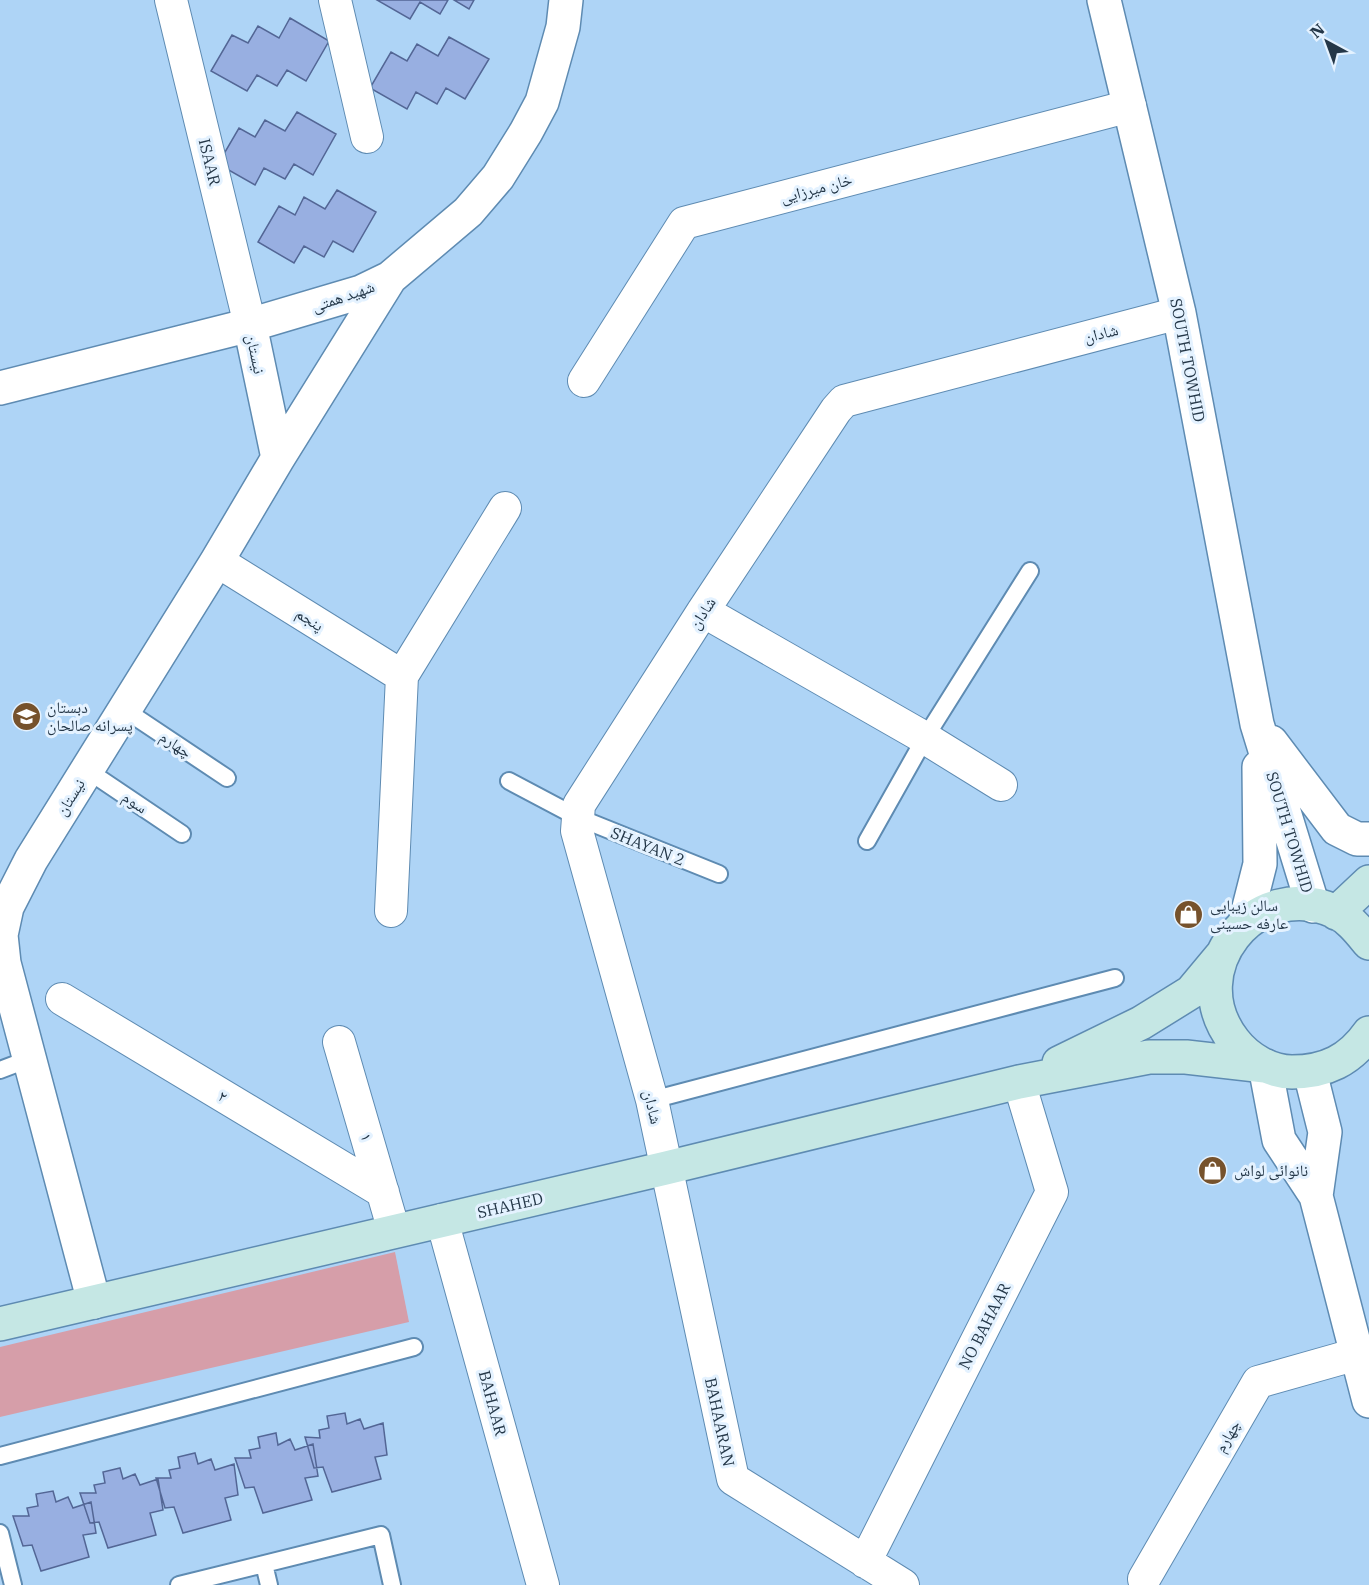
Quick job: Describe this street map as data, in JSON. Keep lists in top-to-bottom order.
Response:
{
  "streets": {
    "main road": ["SHAHED"],
    "street": [
      "ISAAR",
      "خان میرزایی",
      "شهید همتی",
      "شادان",
      "نيستان",
      "SOUTH TOWHID",
      "پنجم",
      "چهارم",
      "۲",
      "۱",
      "NO BAHAAR",
      "BAHAAR",
      "BAHAARAN"
    ],
    "lane": ["سوم", "SHAYAN 2"]
  },
  "crossings": [
    ["ISAAR", "شهید همتی"],
    ["ISAAR", "نيستان"],
    ["خان میرزایی", "SOUTH TOWHID"],
    ["شهید همتی", "نيستان"],
    ["شادان", "SOUTH TOWHID"],
    ["شادان", "SHAYAN 2"],
    ["شادان", "SHAHED"],
    ["شادان", "BAHAARAN"],
    ["نيستان", "پنجم"],
    ["نيستان", "چهارم"],
    ["نيستان", "سوم"],
    ["نيستان", "SHAHED"],
    ["۲", "۱"],
    ["۱", "SHAHED"],
    ["SHAHED", "NO BAHAAR"],
    ["SHAHED", "BAHAAR"],
    ["SHAHED", "BAHAARAN"],
    ["NO BAHAAR", "BAHAARAN"]
  ],
  "places": {
    "school or university": ["دبستان پسرانه صالحان"],
    "shop": ["سالن زیبایی عارفه حسینی", "نانوائی لواش"]
  },
  "north": "top left"
}
